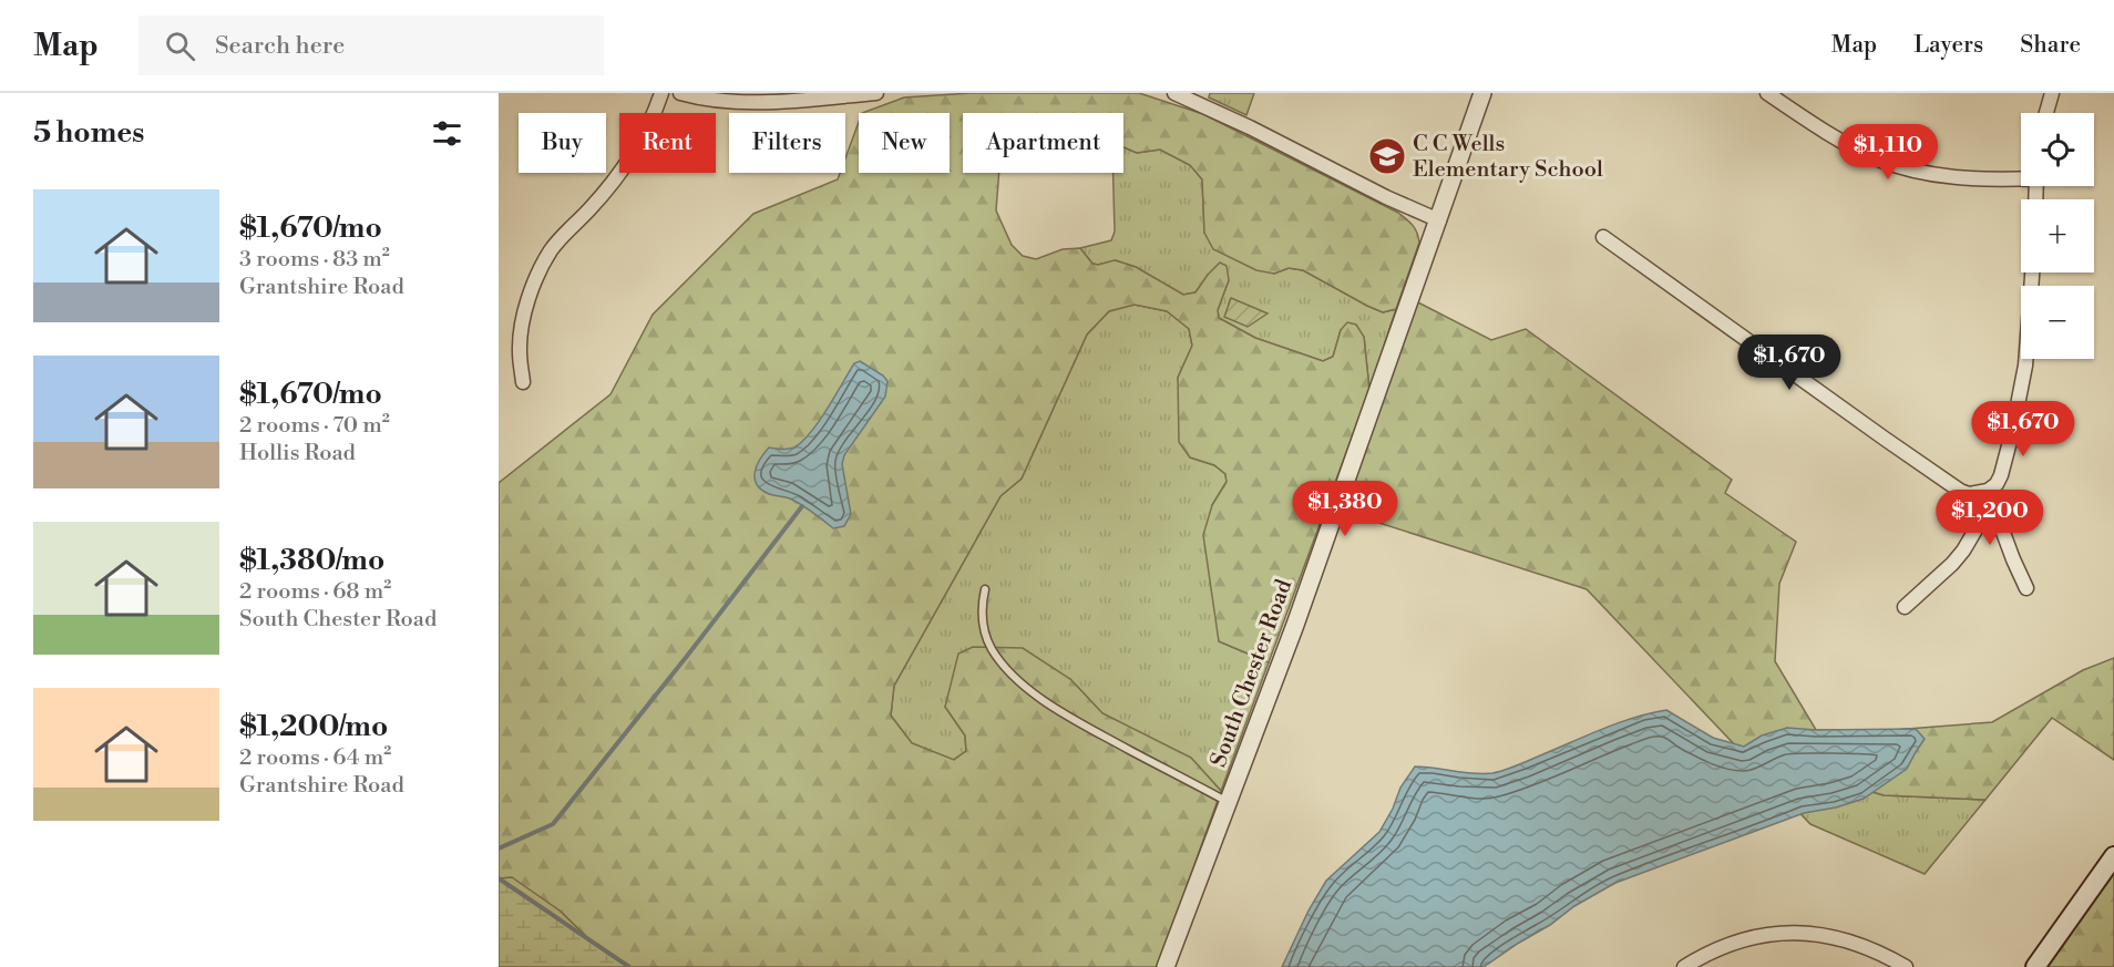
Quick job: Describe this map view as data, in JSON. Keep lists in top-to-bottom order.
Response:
{
  "streets": {
    "street": ["South Chester Road"]
  },
  "places": {
    "school or university": ["C C Wells Elementary School"]
  },
  "page": {
    "header": "Map",
    "search": "Search here",
    "nav": ["Map", "Layers", "Share"],
    "heading": "5 homes",
    "map_buttons": ["+", "−"],
    "chip": [
      "Buy",
      "Rent",
      "Filters",
      "New",
      "Apartment"
    ],
    "price": [
      "$1,110",
      "$1,670",
      "$1,670",
      "$1,380",
      "$1,200"
    ],
    "list": [
      {
        "name": "$1,670/mo",
        "note": "3 rooms · 83 m² · Grantshire Road"
      },
      {
        "name": "$1,670/mo",
        "note": "2 rooms · 70 m² · Hollis Road"
      },
      {
        "name": "$1,380/mo",
        "note": "2 rooms · 68 m² · South Chester Road"
      },
      {
        "name": "$1,200/mo",
        "note": "2 rooms · 64 m² · Grantshire Road"
      }
    ]
  }
}
